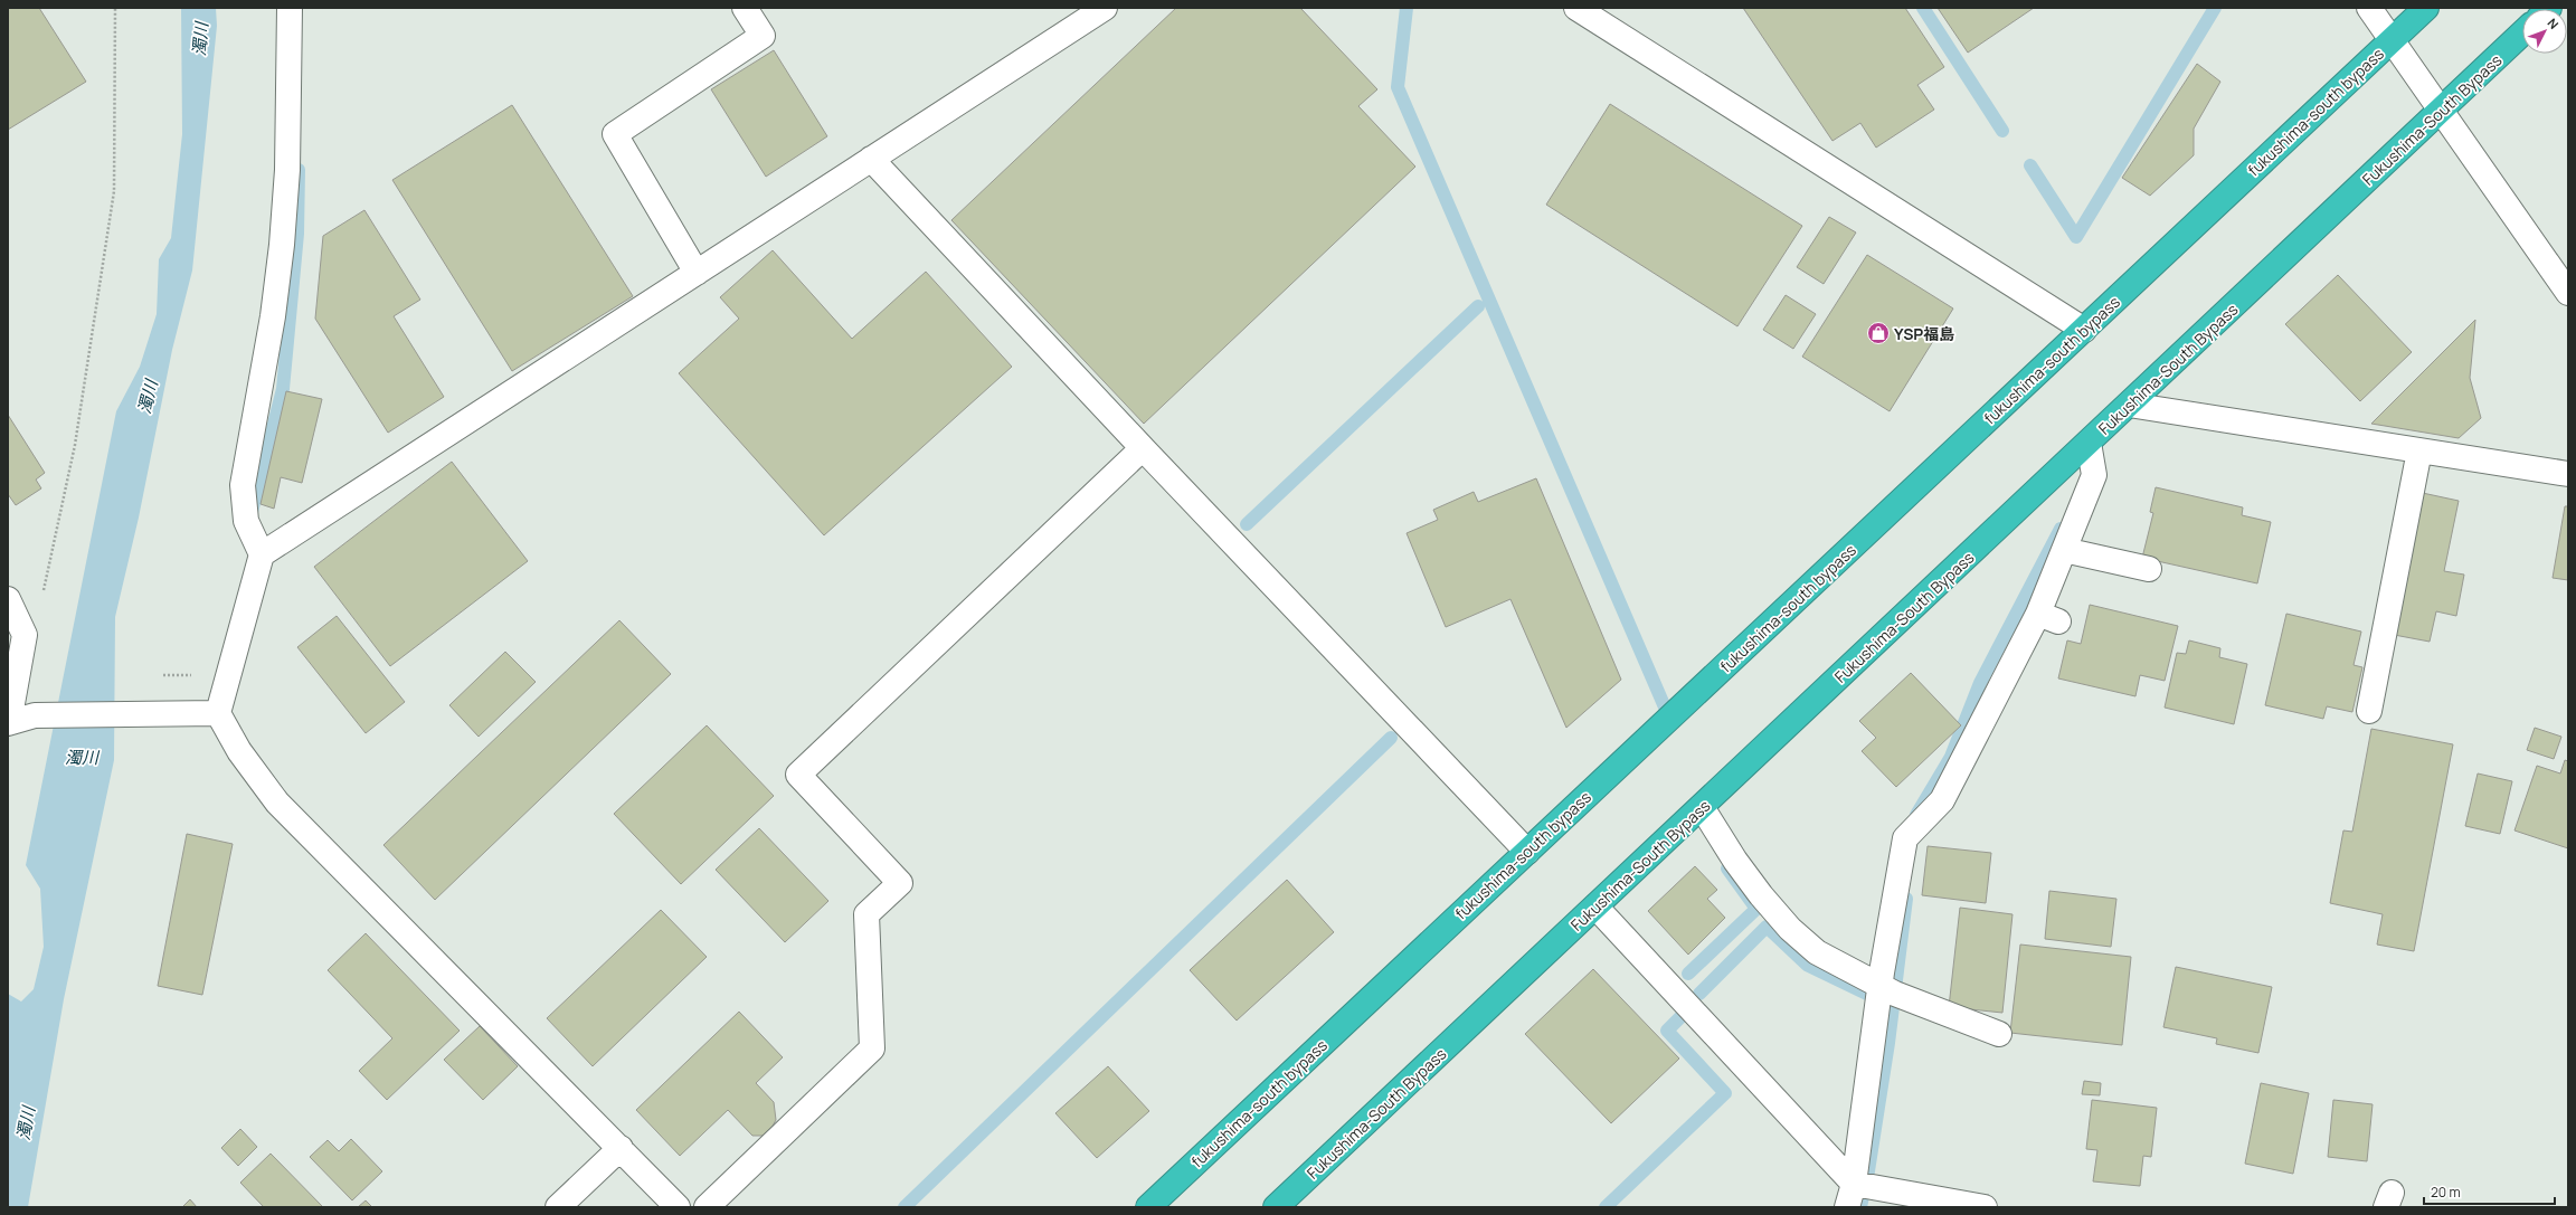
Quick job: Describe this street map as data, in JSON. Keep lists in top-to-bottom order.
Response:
{
  "streets": {
    "highway": ["fukushima-south bypass", "Fukushima-South Bypass"]
  },
  "water": ["濁川"],
  "places": {
    "shop": ["YSP福島"]
  },
  "scale_bar": "20 m",
  "north": "top right"
}
